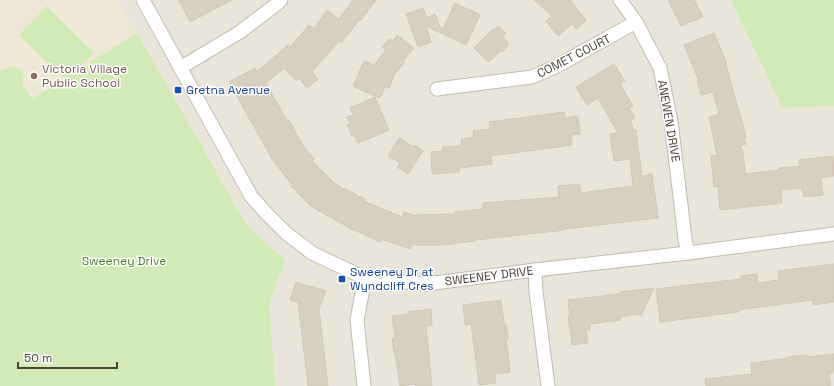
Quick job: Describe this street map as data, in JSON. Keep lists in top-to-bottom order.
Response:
{
  "streets": {
    "street": ["COMET COURT", "ANEWEN DRIVE", "SWEENEY DRIVE"]
  },
  "crossings": [
    ["COMET COURT", "ANEWEN DRIVE"],
    ["ANEWEN DRIVE", "SWEENEY DRIVE"]
  ],
  "parks": ["Sweeney Drive"],
  "places": {
    "other": ["Victoria Village Public School"],
    "transit": ["Gretna Avenue", "Sweeney Dr at Wyndcliff Cres"]
  },
  "scale_bar": "50 m"
}
